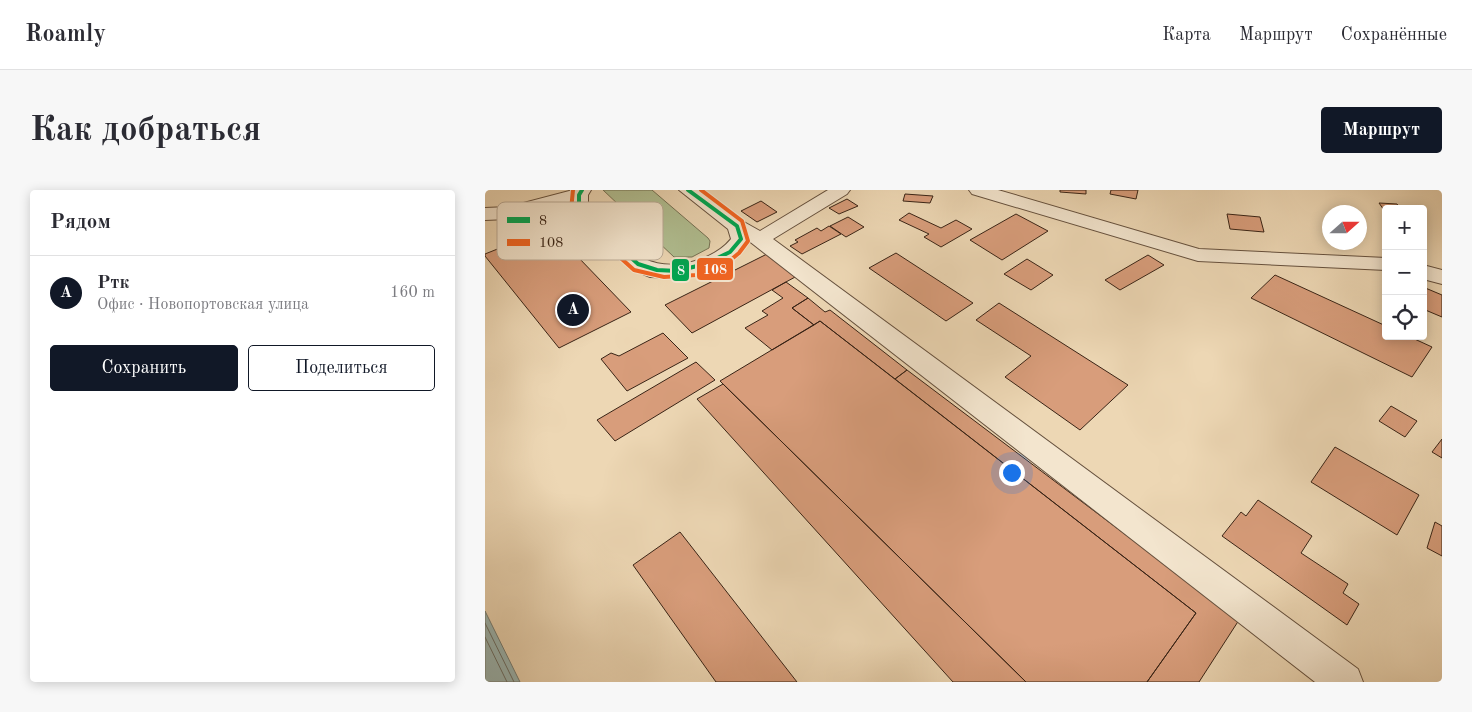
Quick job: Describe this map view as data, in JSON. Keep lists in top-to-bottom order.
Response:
{
  "lines": ["transit line 8", "transit line 108"],
  "legend": ["8", "108"],
  "north": "right",
  "page": {
    "header": "Roamly",
    "nav": ["Карта", "Маршрут", "Сохранённые"],
    "buttons": [
      "Маршрут",
      ["Сохранить", "Поделиться"]
    ],
    "title": "Как добраться",
    "heading": "Рядом",
    "map_buttons": ["+", "−"],
    "list": [
      {
        "mark": "A",
        "name": "Ртк",
        "note": "Офис · Новопортовская улица",
        "value": "160 m"
      }
    ],
    "pins": "A"
  }
}
